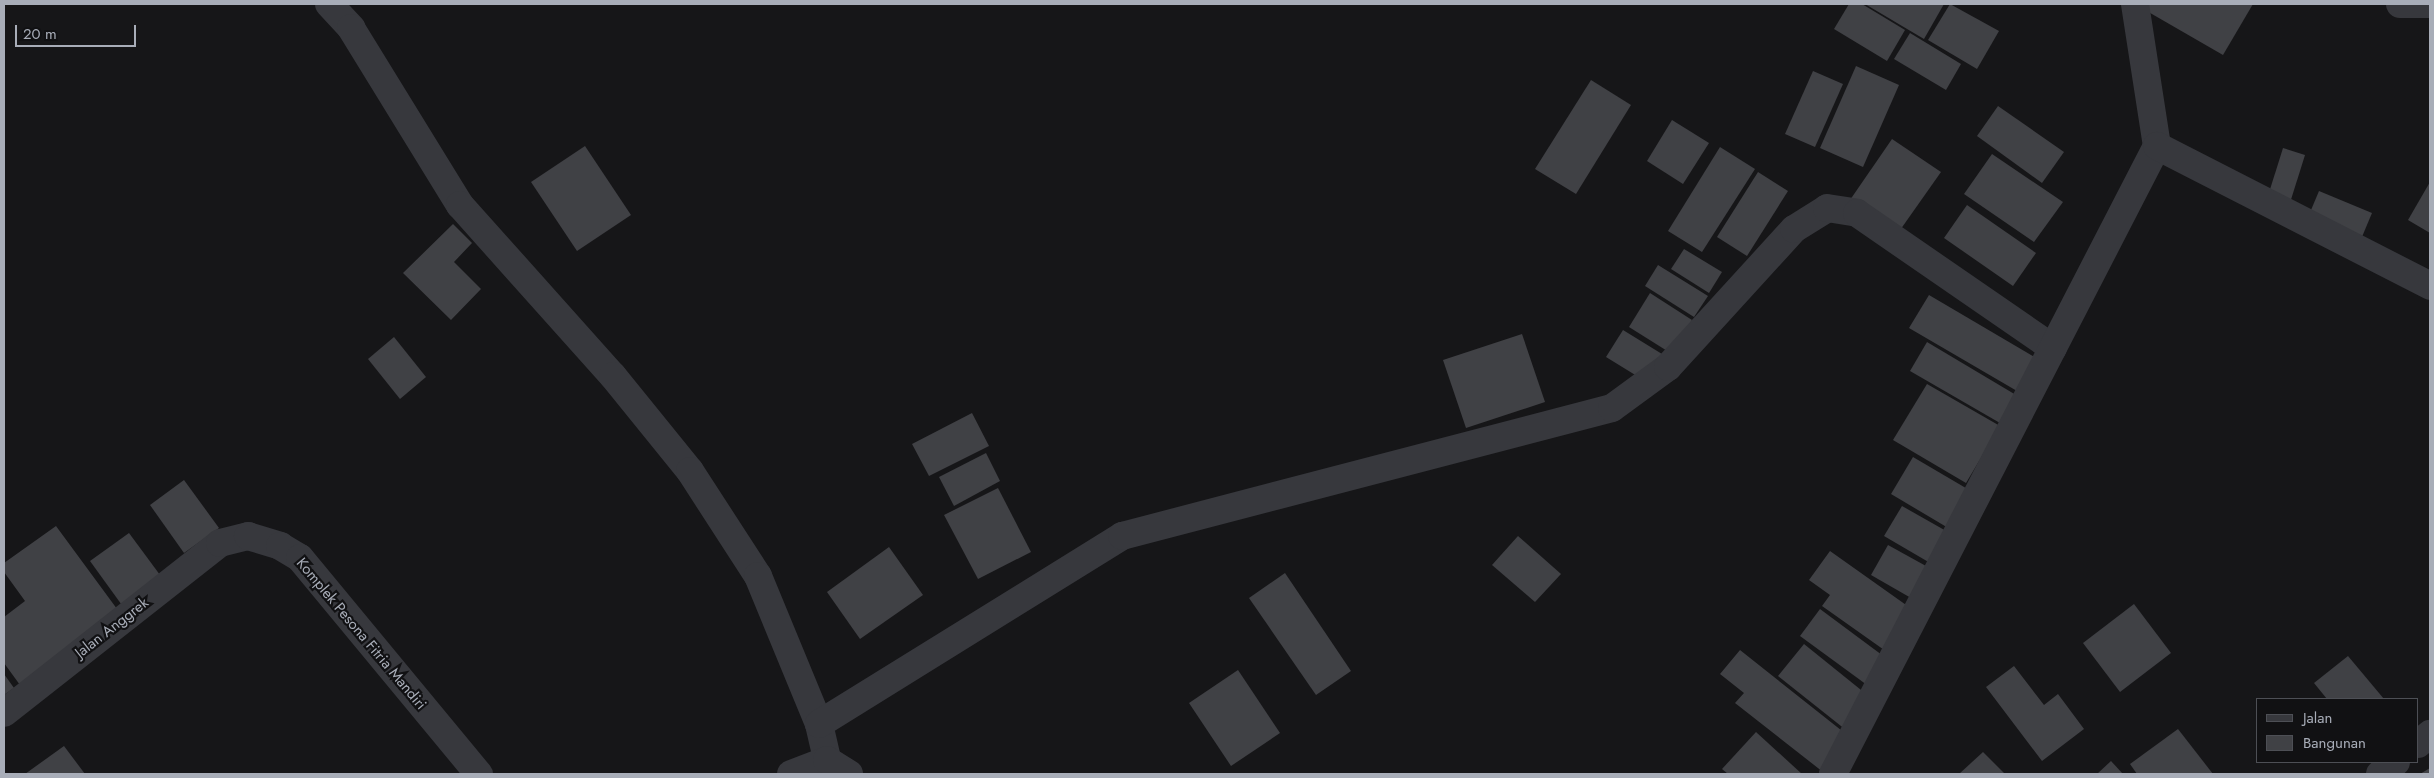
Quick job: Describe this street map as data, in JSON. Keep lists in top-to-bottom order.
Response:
{
  "streets": {
    "street": ["Jalan Anggrek", "Komplek Pesona Fitria Mandiri"]
  },
  "crossings": [
    ["Jalan Anggrek", "Komplek Pesona Fitria Mandiri"]
  ],
  "legend": ["Jalan", "Bangunan"],
  "scale_bar": "20 m"
}
